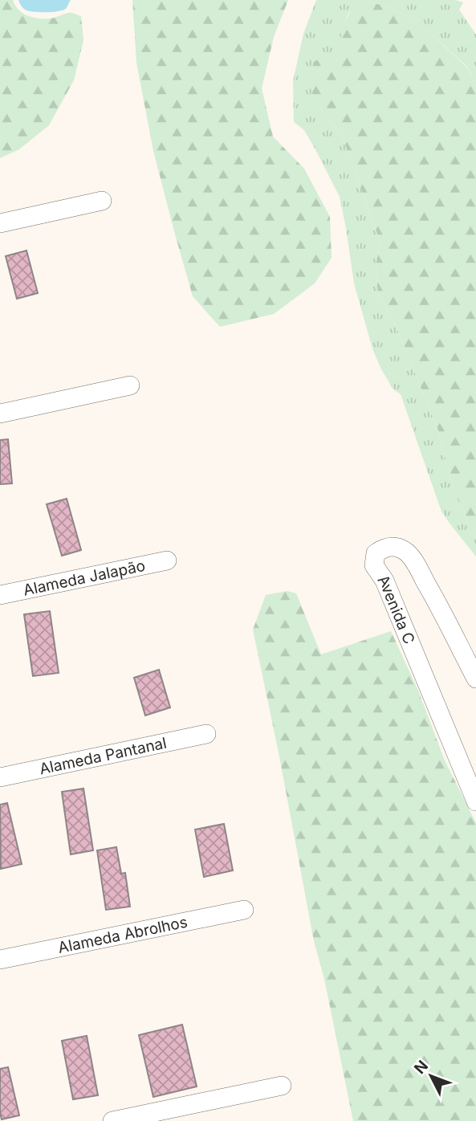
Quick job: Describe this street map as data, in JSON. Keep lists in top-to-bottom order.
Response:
{
  "streets": {
    "street": [
      "Alameda Jalapão",
      "Avenida C",
      "Alameda Pantanal",
      "Alameda Abrolhos"
    ]
  },
  "north": "top left"
}
